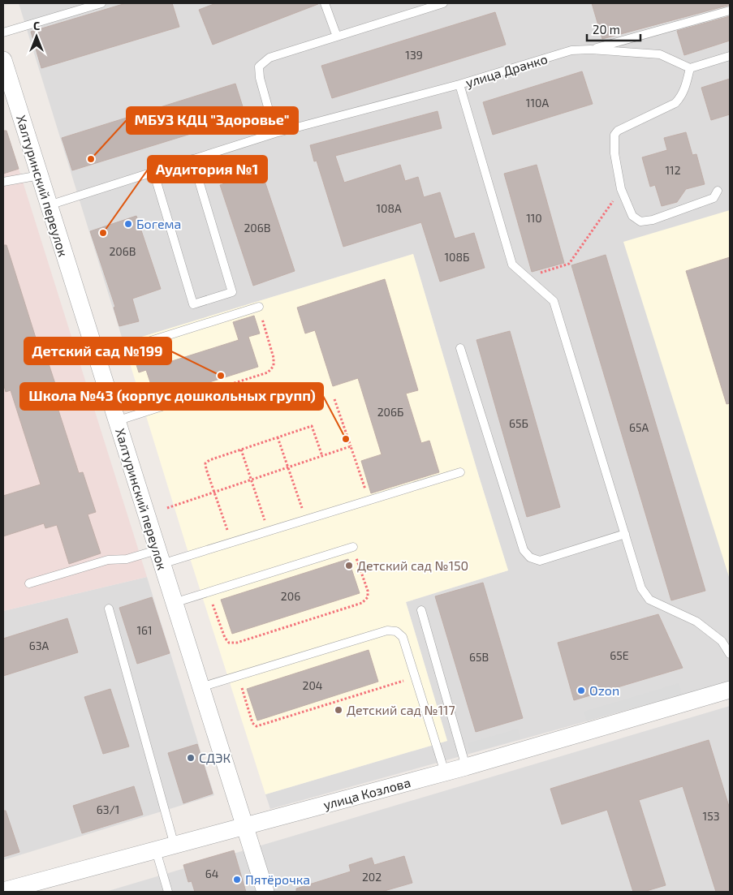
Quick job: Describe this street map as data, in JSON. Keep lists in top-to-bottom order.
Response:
{
  "streets": {
    "street": ["Халтуринский переулок", "улица Козлова"],
    "lane": ["улица Дранко"]
  },
  "crossings": [
    ["улица Дранко", "Халтуринский переулок"],
    ["Халтуринский переулок", "улица Козлова"]
  ],
  "places": [
    "МБУЗ КДЦ \"Здоровье\"",
    "Богема",
    "Аудитория №1",
    "Детский сад №199",
    "Школа №43 (корпус дошкольных групп)",
    "Детский сад №150",
    "Ozon",
    "Детский сад №117",
    "СДЭК",
    "Пятёрочка"
  ],
  "house_numbers": [
    "139",
    "110А",
    "112",
    "108А",
    "110",
    "206В",
    "206В",
    "108Б",
    "206Б",
    "65Б",
    "65А",
    "206",
    "161",
    "63А",
    "65Е",
    "65В",
    "204",
    "63/1",
    "153",
    "64",
    "202"
  ],
  "scale_bar": "20 m",
  "north": "top"
}
